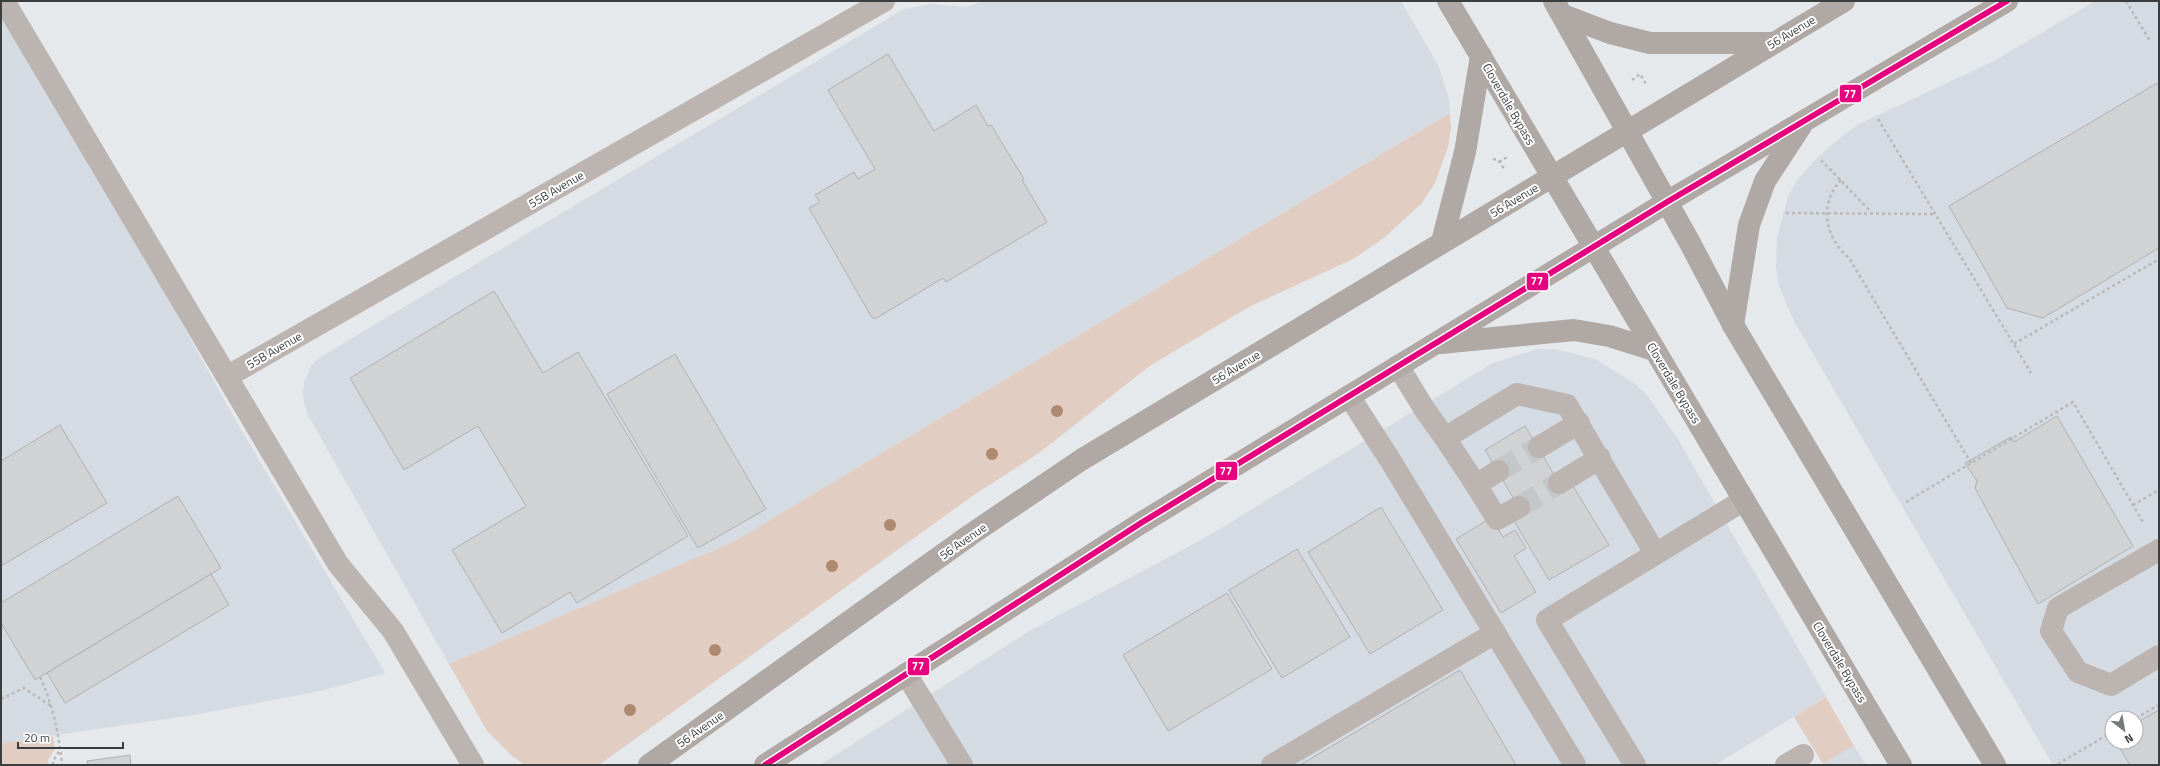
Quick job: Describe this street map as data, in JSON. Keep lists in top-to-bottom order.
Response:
{
  "streets": {
    "highway": ["56 Avenue", "Cloverdale Bypass"],
    "street": ["55B Avenue"]
  },
  "crossings": [
    ["56 Avenue", "Cloverdale Bypass"]
  ],
  "lines": ["transit line 77"],
  "scale_bar": "20 m",
  "north": "bottom right"
}
